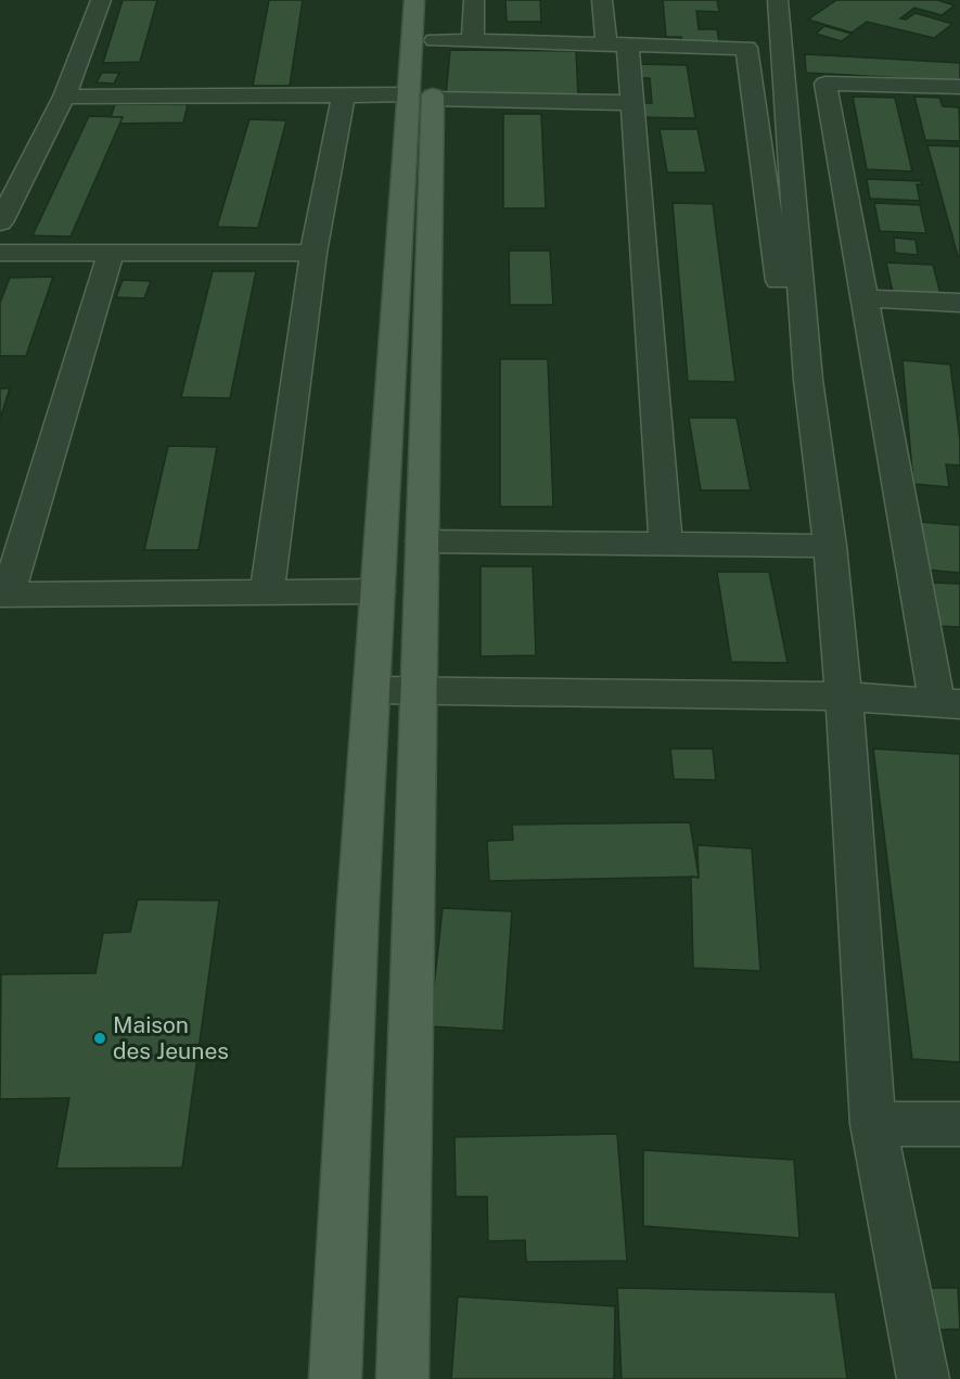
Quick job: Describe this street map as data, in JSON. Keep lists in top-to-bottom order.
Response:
{
  "places": ["Maison des Jeunes"]
}
